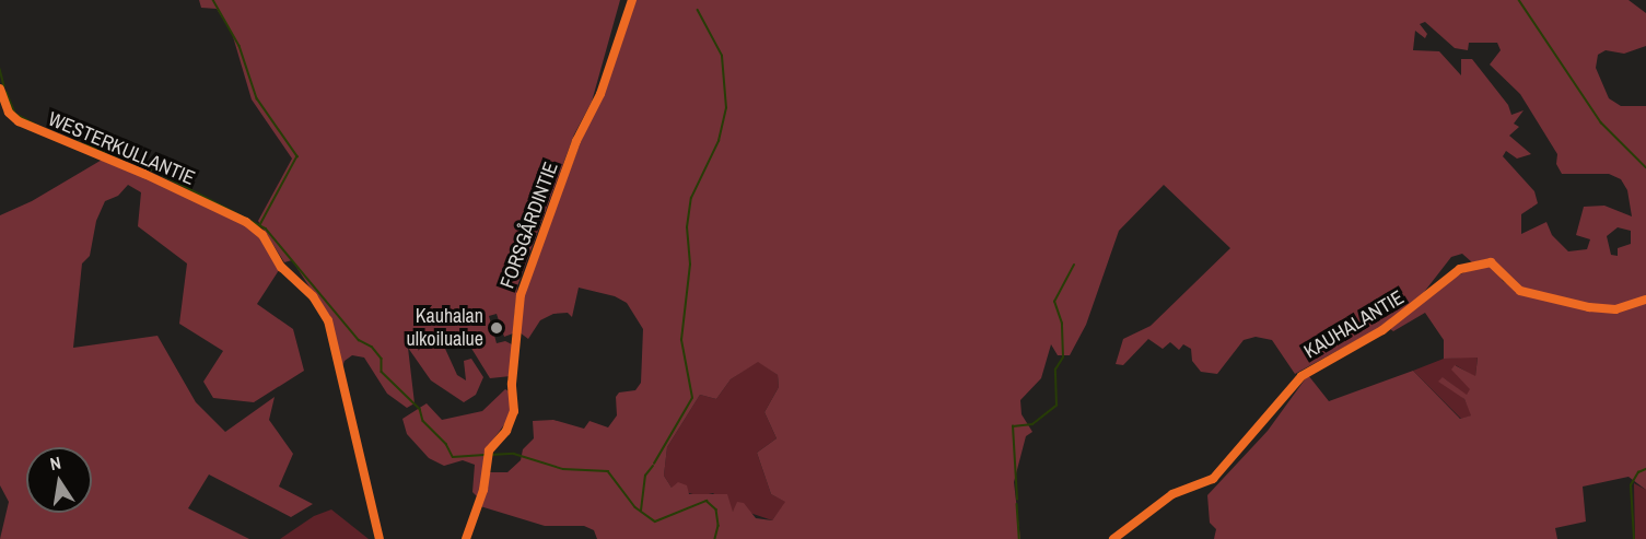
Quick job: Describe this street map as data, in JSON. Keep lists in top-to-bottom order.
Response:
{
  "streets": {
    "street": ["WESTERKULLANTIE", "FORSGÅRDINTIE", "KAUHALANTIE"]
  },
  "places": ["Kauhalan ulkoilualue"],
  "north": "top"
}
